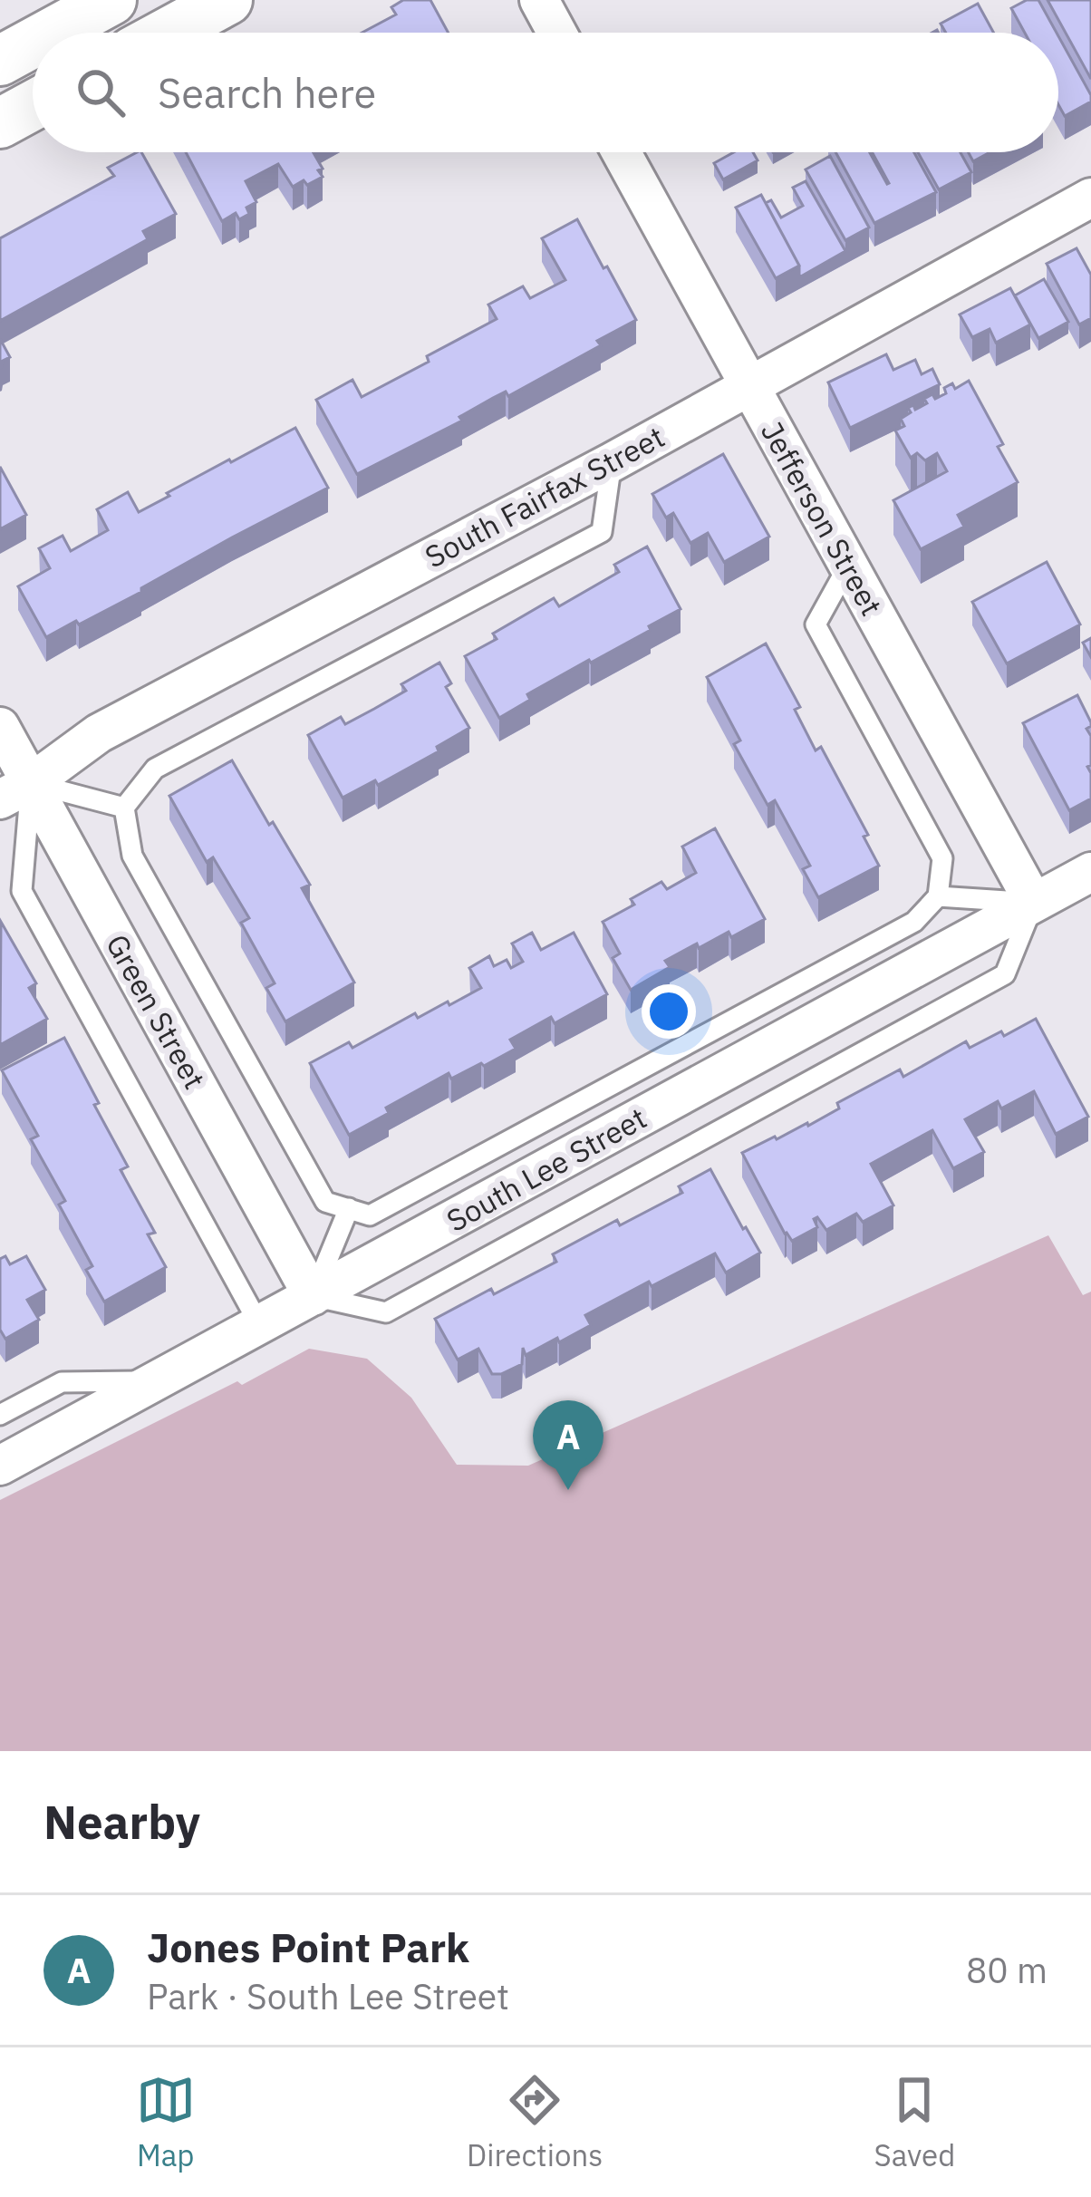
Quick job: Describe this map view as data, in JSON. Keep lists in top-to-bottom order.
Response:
{
  "streets": {
    "street": [
      "South Fairfax Street",
      "Jefferson Street",
      "Green Street",
      "South Lee Street"
    ]
  },
  "crossings": [
    ["South Fairfax Street", "Jefferson Street"],
    ["South Fairfax Street", "Green Street"],
    ["Jefferson Street", "South Lee Street"],
    ["Green Street", "South Lee Street"]
  ],
  "page": {
    "search": "Search here",
    "pins": "A",
    "heading": "Nearby",
    "list": [
      {
        "mark": "A",
        "name": "Jones Point Park",
        "note": "Park · South Lee Street",
        "value": "80 m"
      }
    ],
    "nav": ["Map", "Directions", "Saved"]
  }
}
